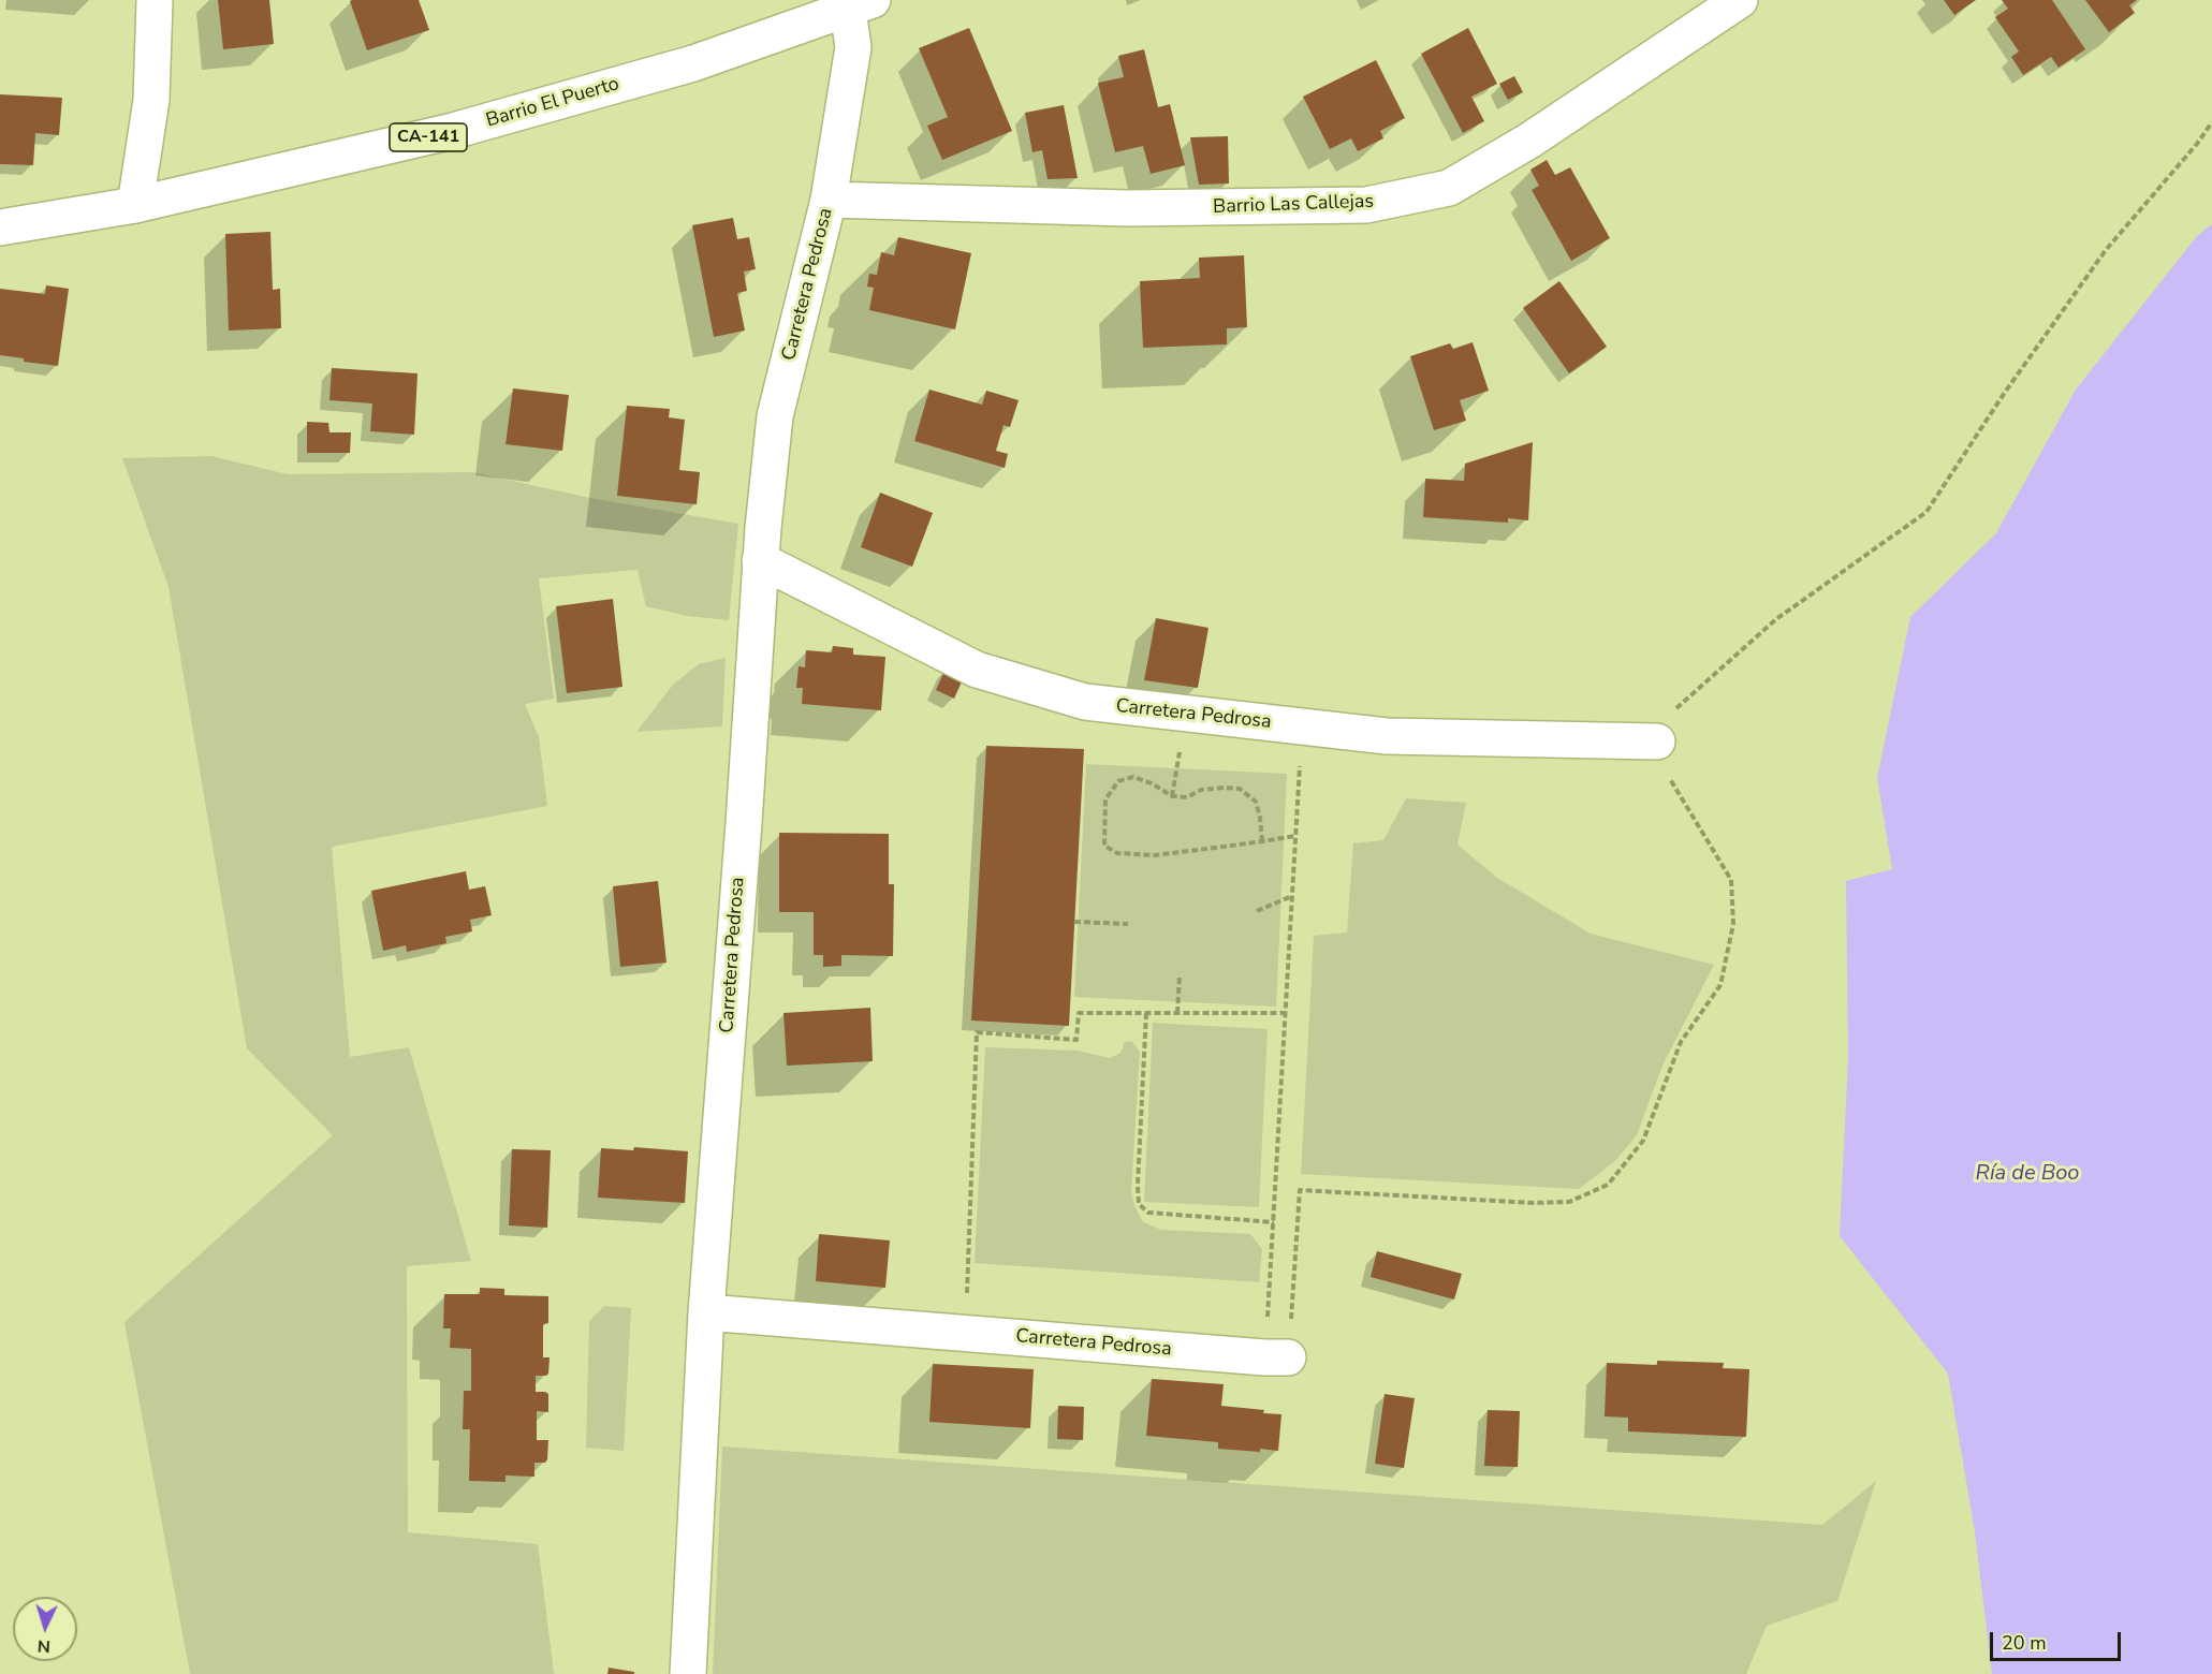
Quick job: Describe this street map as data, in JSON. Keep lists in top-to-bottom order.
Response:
{
  "streets": {
    "street": [
      "Barrio El Puerto",
      "CA-141",
      "Barrio Las Callejas",
      "Carretera Pedrosa"
    ]
  },
  "crossings": [
    ["Barrio El Puerto", "Carretera Pedrosa"],
    ["Barrio Las Callejas", "Carretera Pedrosa"]
  ],
  "water": ["Ría de Boo"],
  "scale_bar": "20 m",
  "north": "bottom"
}
